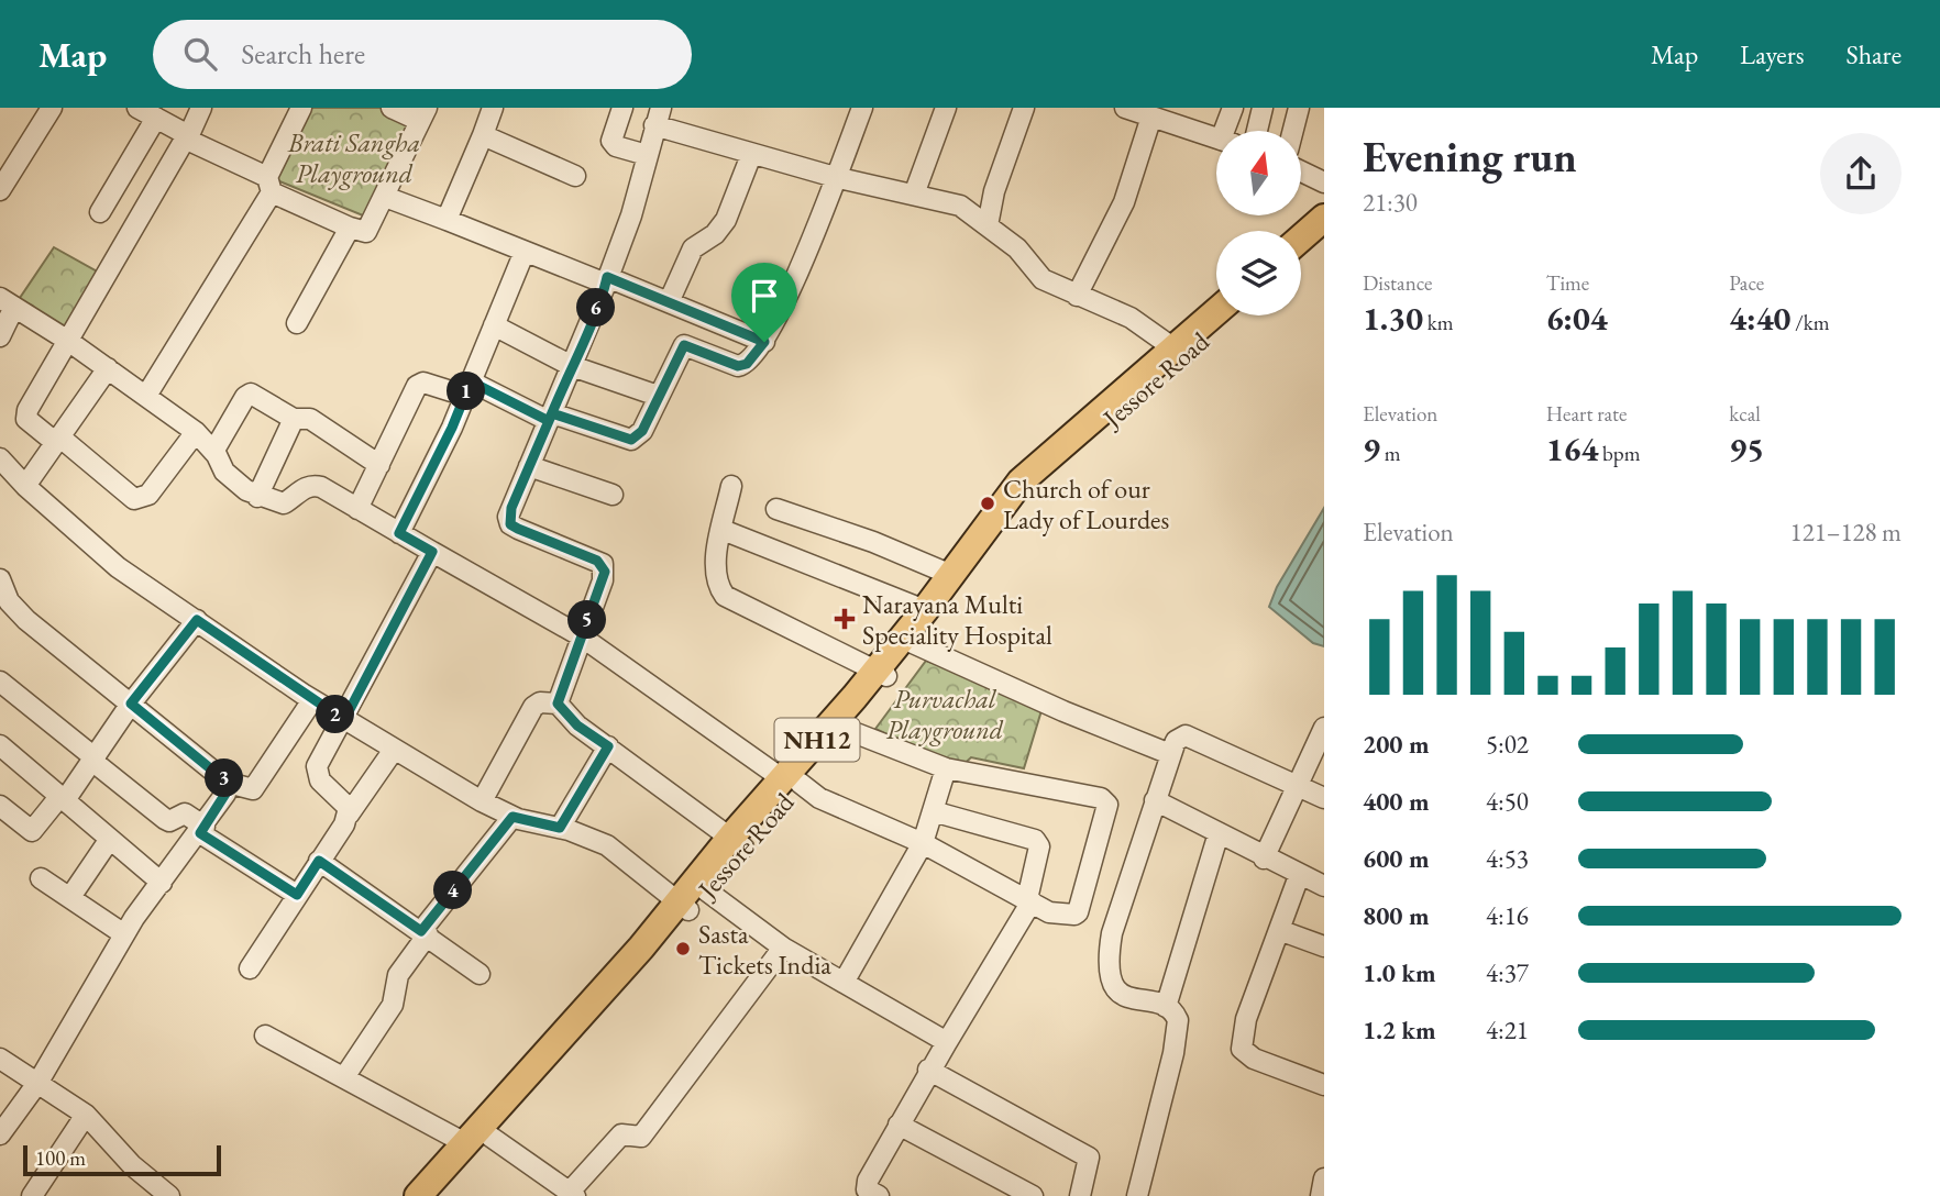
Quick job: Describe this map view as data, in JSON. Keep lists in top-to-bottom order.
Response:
{
  "streets": {
    "highway": ["Jessore Road", "NH12"]
  },
  "crossings": [
    ["Jessore Road", "NH12"]
  ],
  "parks": ["Brati Sangha Playground", "Purvachal Playground"],
  "places": {
    "other": ["Church of our Lady of Lourdes", "Sasta Tickets India"],
    "health": ["Narayana Multi Speciality Hospital"]
  },
  "scale_bar": "100 m",
  "north": "top",
  "page": {
    "header": "Map",
    "search": "Search here",
    "nav": ["Map", "Layers", "Share"],
    "heading": ["Evening run", "21:30"],
    "stats": [
      ["Distance", "1.30 km"],
      ["Time", "6:04"],
      ["Pace", "4:40 /km"],
      ["Elevation", "9 m"],
      ["Heart rate", "164 bpm"],
      ["kcal", "95"]
    ],
    "pins": [
      "6",
      "1",
      "5",
      "2",
      "3",
      "4"
    ],
    "chart": ["Elevation", "121–128 m"],
    "list": [
      {
        "name": "200 m",
        "note": "5:02"
      },
      {
        "name": "400 m",
        "note": "4:50"
      },
      {
        "name": "600 m",
        "note": "4:53"
      },
      {
        "name": "800 m",
        "note": "4:16"
      },
      {
        "name": "1.0 km",
        "note": "4:37"
      },
      {
        "name": "1.2 km",
        "note": "4:21"
      }
    ],
    "scale": "100 m"
  }
}
